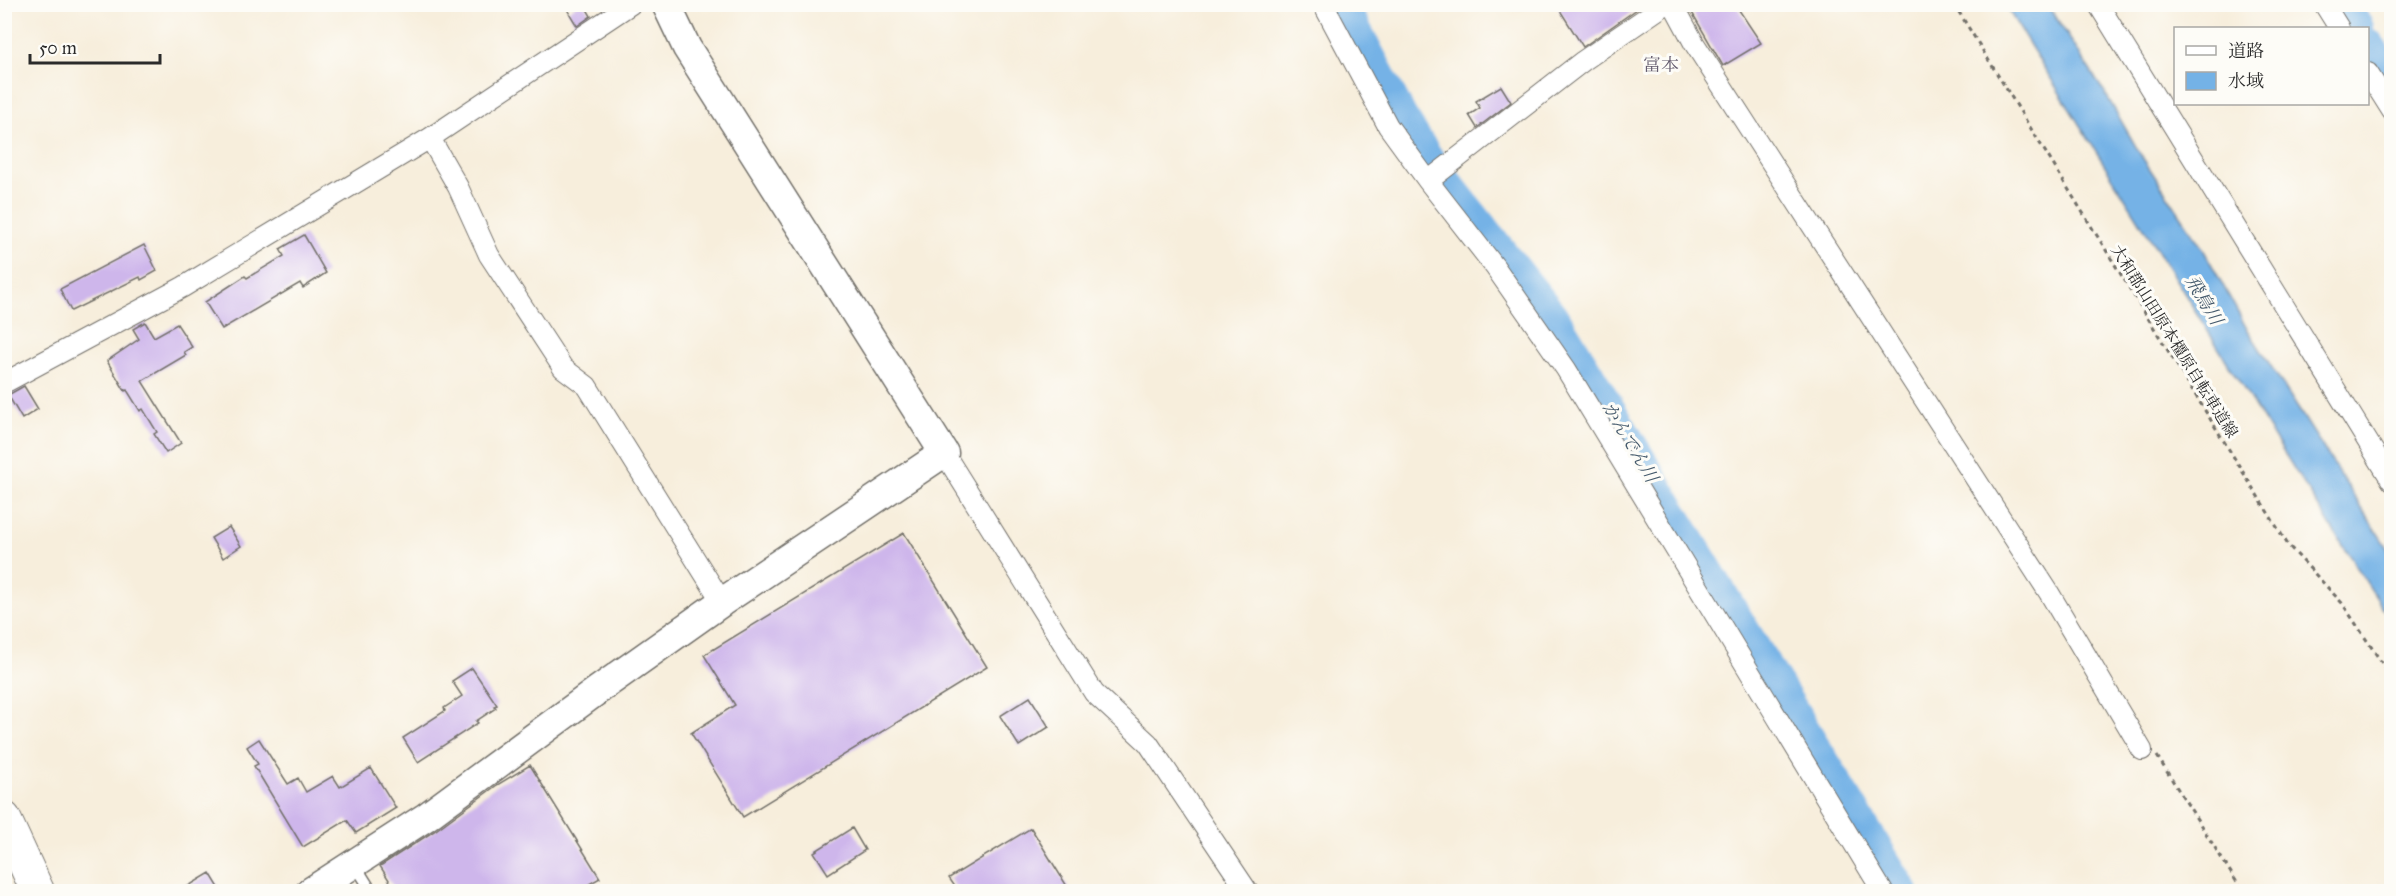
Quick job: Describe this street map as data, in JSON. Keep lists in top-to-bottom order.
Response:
{
  "streets": {
    "path": ["大和郡山田原本橿原自転車道線"]
  },
  "districts": ["富本"],
  "water": ["飛鳥川", "かんでん川"],
  "legend": ["道路", "水域"],
  "scale_bar": "50 m"
}
